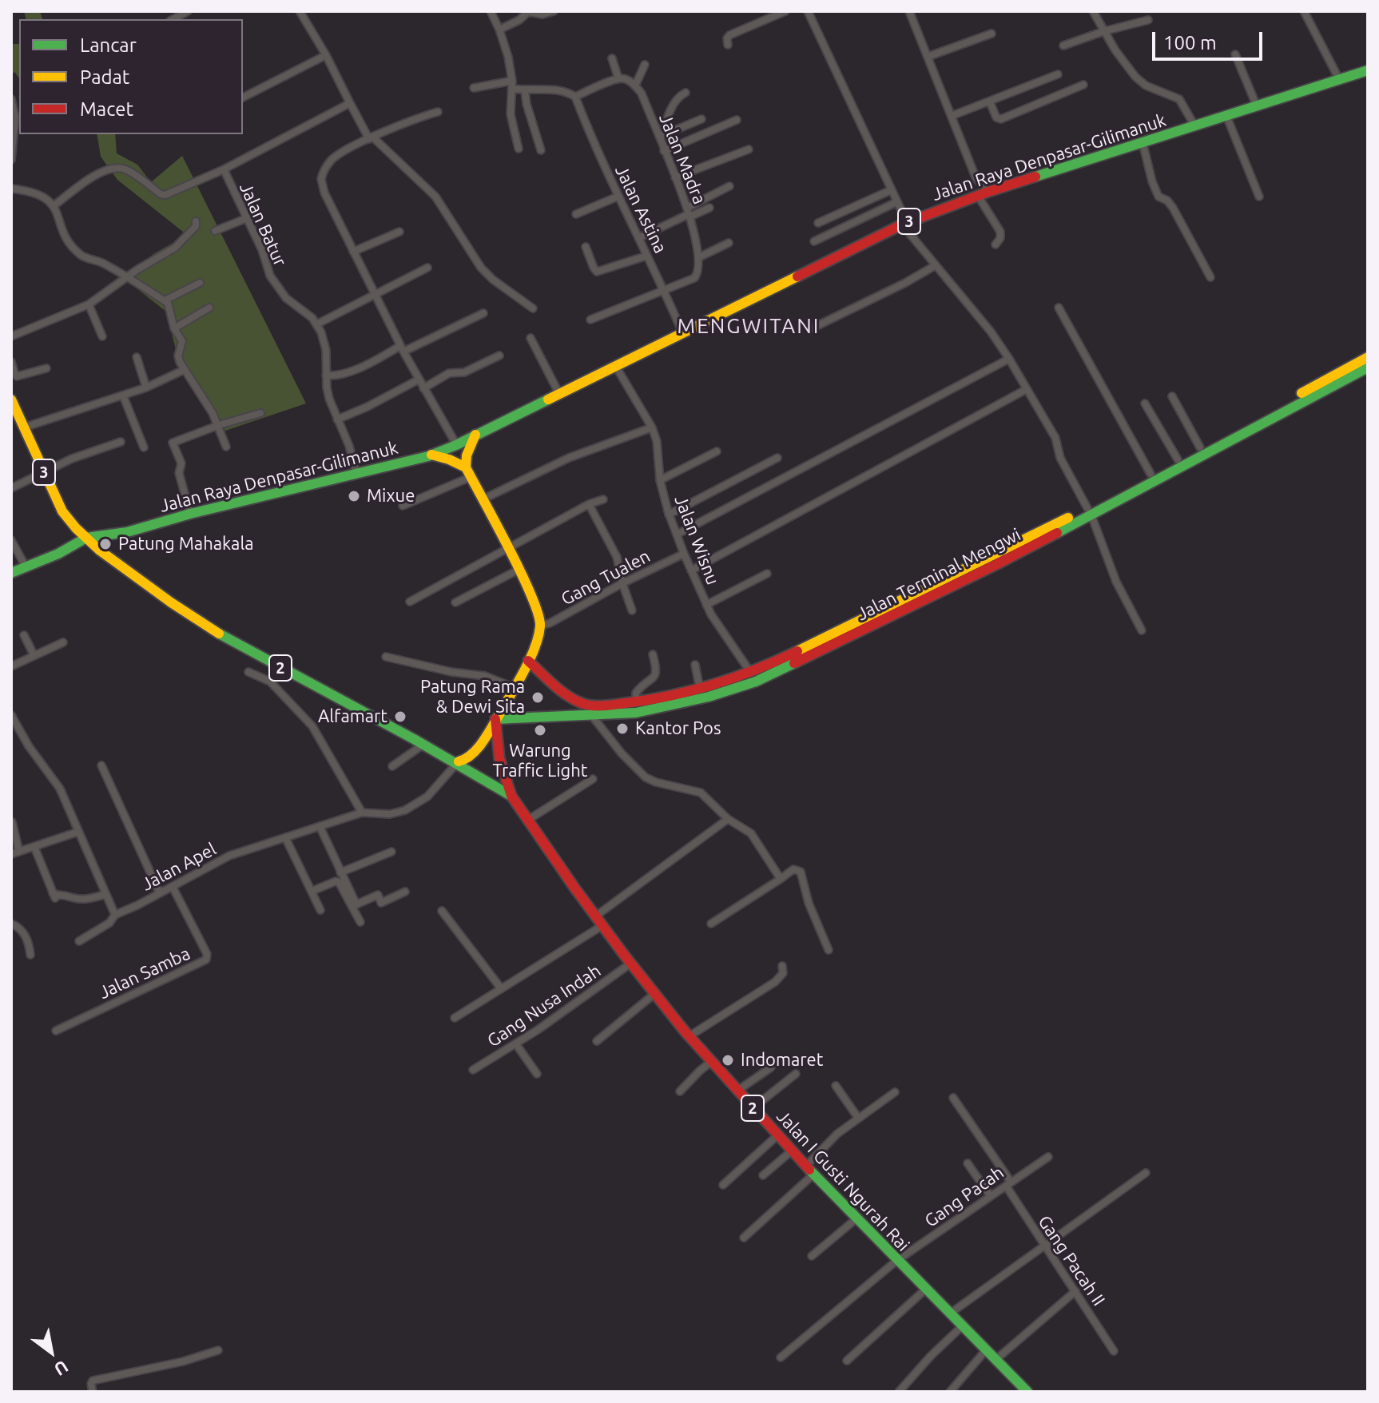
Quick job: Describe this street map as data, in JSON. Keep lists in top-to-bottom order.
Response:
{
  "streets": {
    "main road": [
      "Jalan Raya Denpasar-Gilimanuk",
      "3",
      "Jalan Terminal Mengwi",
      "2",
      "Jalan I Gusti Ngurah Rai"
    ],
    "street": [
      "Jalan Madra",
      "Jalan Astina",
      "Jalan Batur",
      "Jalan Wisnu",
      "Gang Tualen",
      "Jalan Apel",
      "Jalan Samba",
      "Gang Nusa Indah",
      "Gang Pacah",
      "Gang Pacah II"
    ]
  },
  "crossings": [
    ["Jalan Raya Denpasar-Gilimanuk", "Jalan Astina"],
    ["Jalan Raya Denpasar-Gilimanuk", "3"],
    ["Jalan Raya Denpasar-Gilimanuk", "Jalan Wisnu"],
    ["3", "2"],
    ["Jalan Wisnu", "Jalan Terminal Mengwi"],
    ["Jalan Wisnu", "Gang Tualen"],
    ["Jalan Terminal Mengwi", "2"],
    ["2", "Jalan Apel"],
    ["2", "Jalan I Gusti Ngurah Rai"],
    ["Jalan Apel", "Jalan Samba"],
    ["Gang Nusa Indah", "Jalan I Gusti Ngurah Rai"],
    ["Jalan I Gusti Ngurah Rai", "Gang Pacah"],
    ["Gang Pacah", "Gang Pacah II"]
  ],
  "districts": ["MENGWITANI"],
  "places": [
    "Mixue",
    "Patung Mahakala",
    "Patung Rama & Dewi Sita",
    "Alfamart",
    "Kantor Pos",
    "Warung Traffic Light",
    "Indomaret"
  ],
  "legend": ["Lancar", "Padat", "Macet"],
  "scale_bar": "100 m",
  "north": "bottom right"
}
